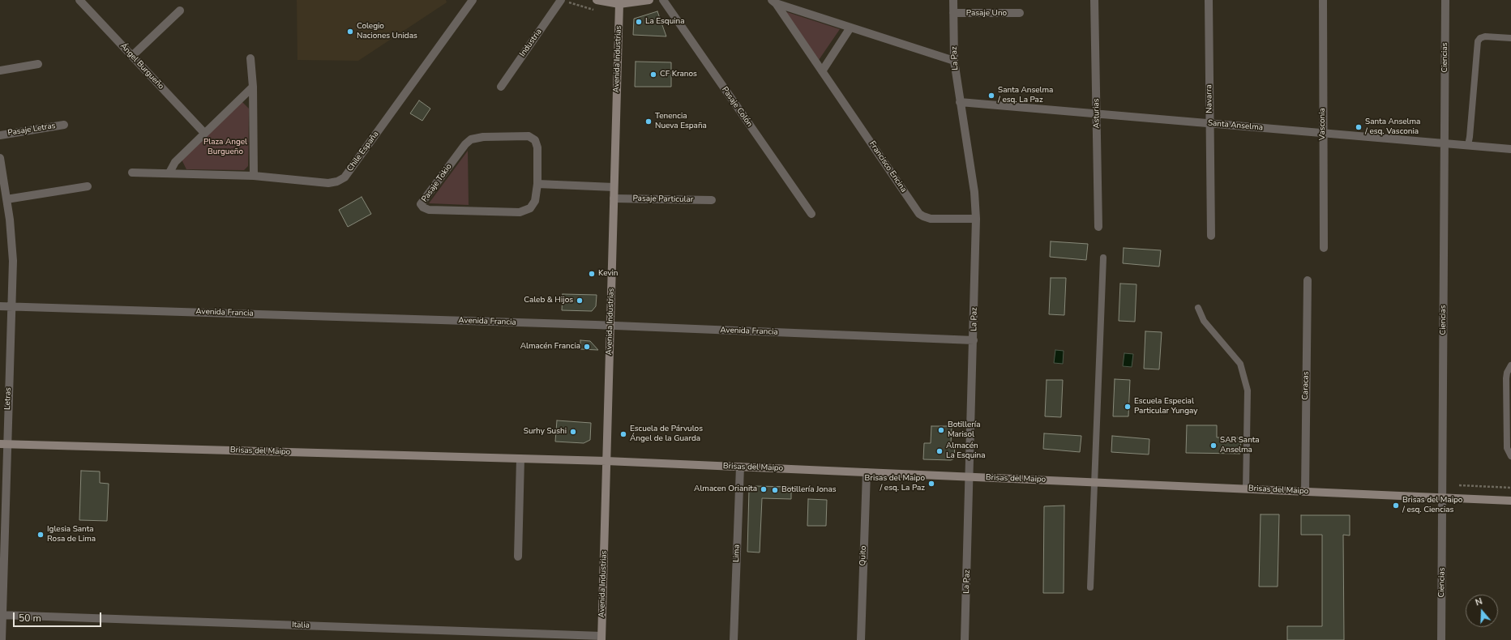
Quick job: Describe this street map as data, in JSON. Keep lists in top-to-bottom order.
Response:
{
  "streets": {
    "street": [
      "Pasaje Uno",
      "Industria",
      "Ciencias",
      "La Paz",
      "Avenida Industrias",
      "Ángel Burgueño",
      "Navarra",
      "Pasaje Colón",
      "Asturias",
      "Vasconia",
      "Santa Anselma",
      "Pasaje Letras",
      "Chile España",
      "Francisco Encina",
      "Pasaje Tokio",
      "Pasaje Particular",
      "Avenida Francia",
      "Caracas",
      "Letras",
      "Brisas del Maipo",
      "Lima",
      "Quito",
      "Italia"
    ]
  },
  "crossings": [
    ["Pasaje Uno", "La Paz"],
    ["Ciencias", "Santa Anselma"],
    ["Ciencias", "Brisas del Maipo"],
    ["La Paz", "Santa Anselma"],
    ["La Paz", "Francisco Encina"],
    ["La Paz", "Avenida Francia"],
    ["La Paz", "Brisas del Maipo"],
    ["Avenida Industrias", "Pasaje Particular"],
    ["Avenida Industrias", "Avenida Francia"],
    ["Avenida Industrias", "Brisas del Maipo"],
    ["Avenida Industrias", "Italia"],
    ["Navarra", "Santa Anselma"],
    ["Asturias", "Santa Anselma"],
    ["Vasconia", "Santa Anselma"],
    ["Avenida Francia", "Letras"],
    ["Caracas", "Brisas del Maipo"],
    ["Letras", "Brisas del Maipo"],
    ["Letras", "Italia"],
    ["Brisas del Maipo", "Lima"],
    ["Brisas del Maipo", "Quito"]
  ],
  "parks": ["Plaza Angel Burgueño"],
  "places": [
    "La Esquina",
    "Colegio Naciones Unidas",
    "CF Kranos",
    "Santa Anselma / esq. La Paz",
    "Tenencia Nueva España",
    "Santa Anselma / esq. Vasconia",
    "Kevin",
    "Caleb & Hijos",
    "Almacén Francia",
    "Escuela Especial Particular Yungay",
    "Botillería Marisol",
    "Surhy Sushi",
    "Escuela de Párvulos Ángel de la Guarda",
    "SAR Santa Anselma",
    "Almacén La Esquina",
    "Brisas del Maipo / esq. La Paz",
    "Almacen Orianita",
    "Botillería Jonas",
    "Brisas del Maipo / esq. Ciencias",
    "Iglesia Santa Rosa de Lima"
  ],
  "scale_bar": "50 m",
  "north": "top"
}
